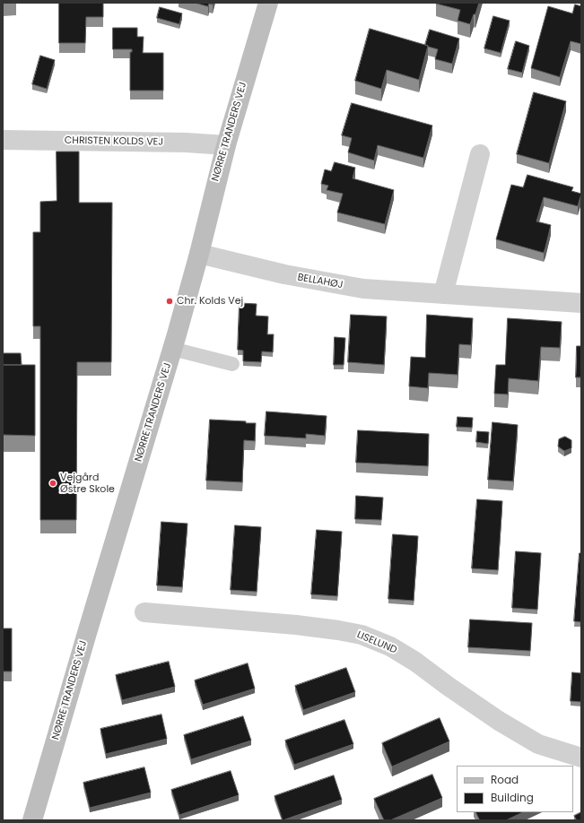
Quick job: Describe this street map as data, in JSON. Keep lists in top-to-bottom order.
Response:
{
  "streets": {
    "street": [
      "NØRRE TRANDERS VEJ",
      "CHRISTEN KOLDS VEJ",
      "BELLAHØJ",
      "LISELUND"
    ]
  },
  "crossings": [
    ["NØRRE TRANDERS VEJ", "CHRISTEN KOLDS VEJ"],
    ["NØRRE TRANDERS VEJ", "BELLAHØJ"]
  ],
  "places": ["Chr. Kolds Vej", "Vejgård Østre Skole"],
  "legend": ["Road", "Building"]
}
